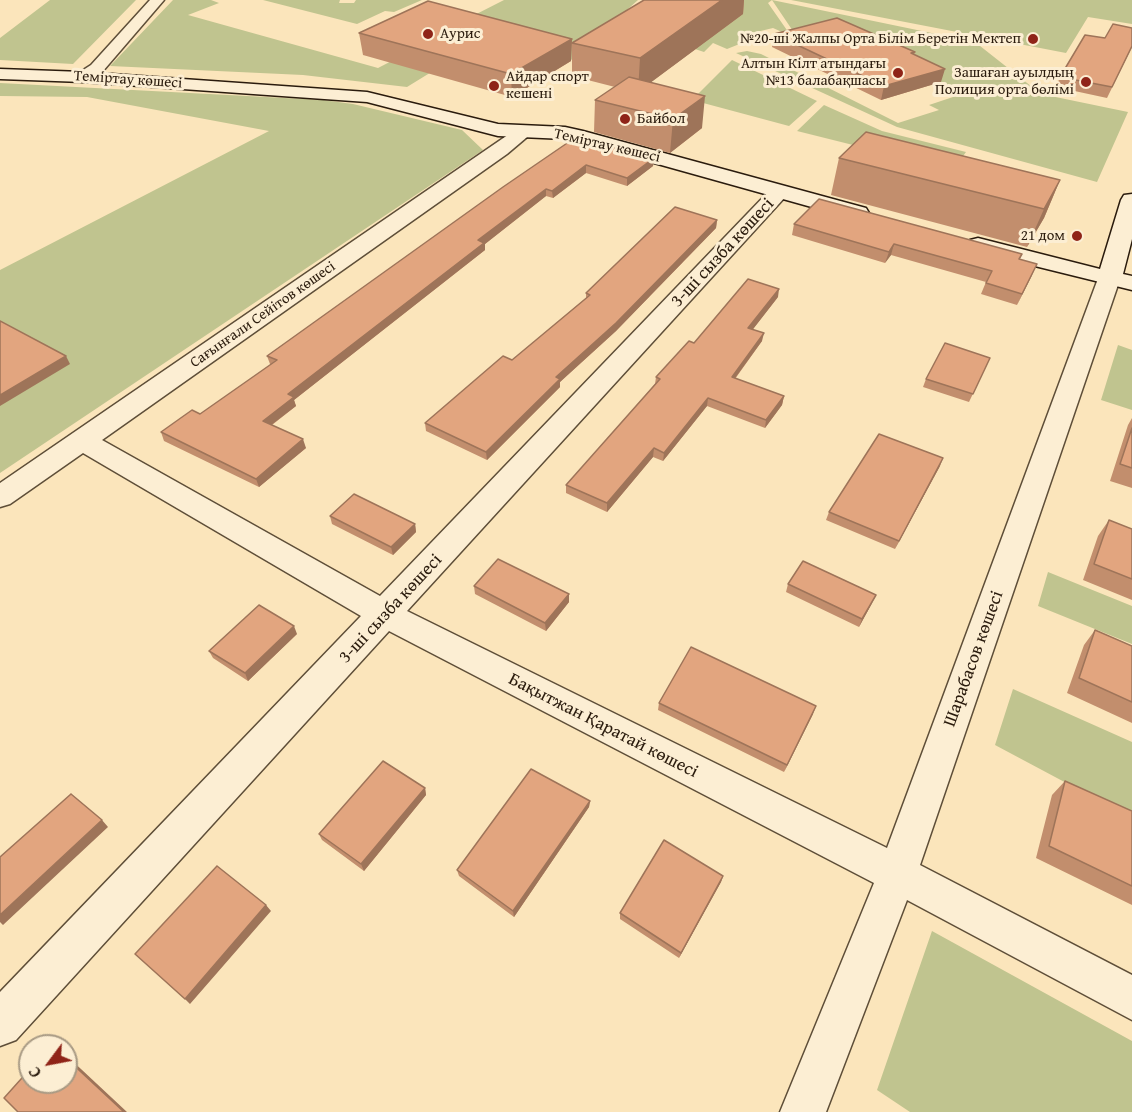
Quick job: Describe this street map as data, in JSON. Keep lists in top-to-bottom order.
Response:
{
  "streets": {
    "street": [
      "Теміртау көшесі",
      "3-ші сызба көшесі",
      "Сағынғали Сейітов көшесі",
      "Шарабасов көшесі",
      "Бақытжан Қаратай көшесі"
    ]
  },
  "crossings": [
    ["Теміртау көшесі", "3-ші сызба көшесі"],
    ["Теміртау көшесі", "Сағынғали Сейітов көшесі"],
    ["3-ші сызба көшесі", "Бақытжан Қаратай көшесі"],
    ["Сағынғали Сейітов көшесі", "Бақытжан Қаратай көшесі"],
    ["Шарабасов көшесі", "Бақытжан Қаратай көшесі"]
  ],
  "places": [
    "Аурис",
    "№20-ші Жалпы Орта Білім Беретін Мектеп",
    "Алтын Кілт атындағы №13 балабақшасы",
    "Зашаған ауылдың Полиция орта бөлімі",
    "Айдар спорт кешені",
    "Байбол",
    "21 дом"
  ],
  "north": "bottom left"
}
